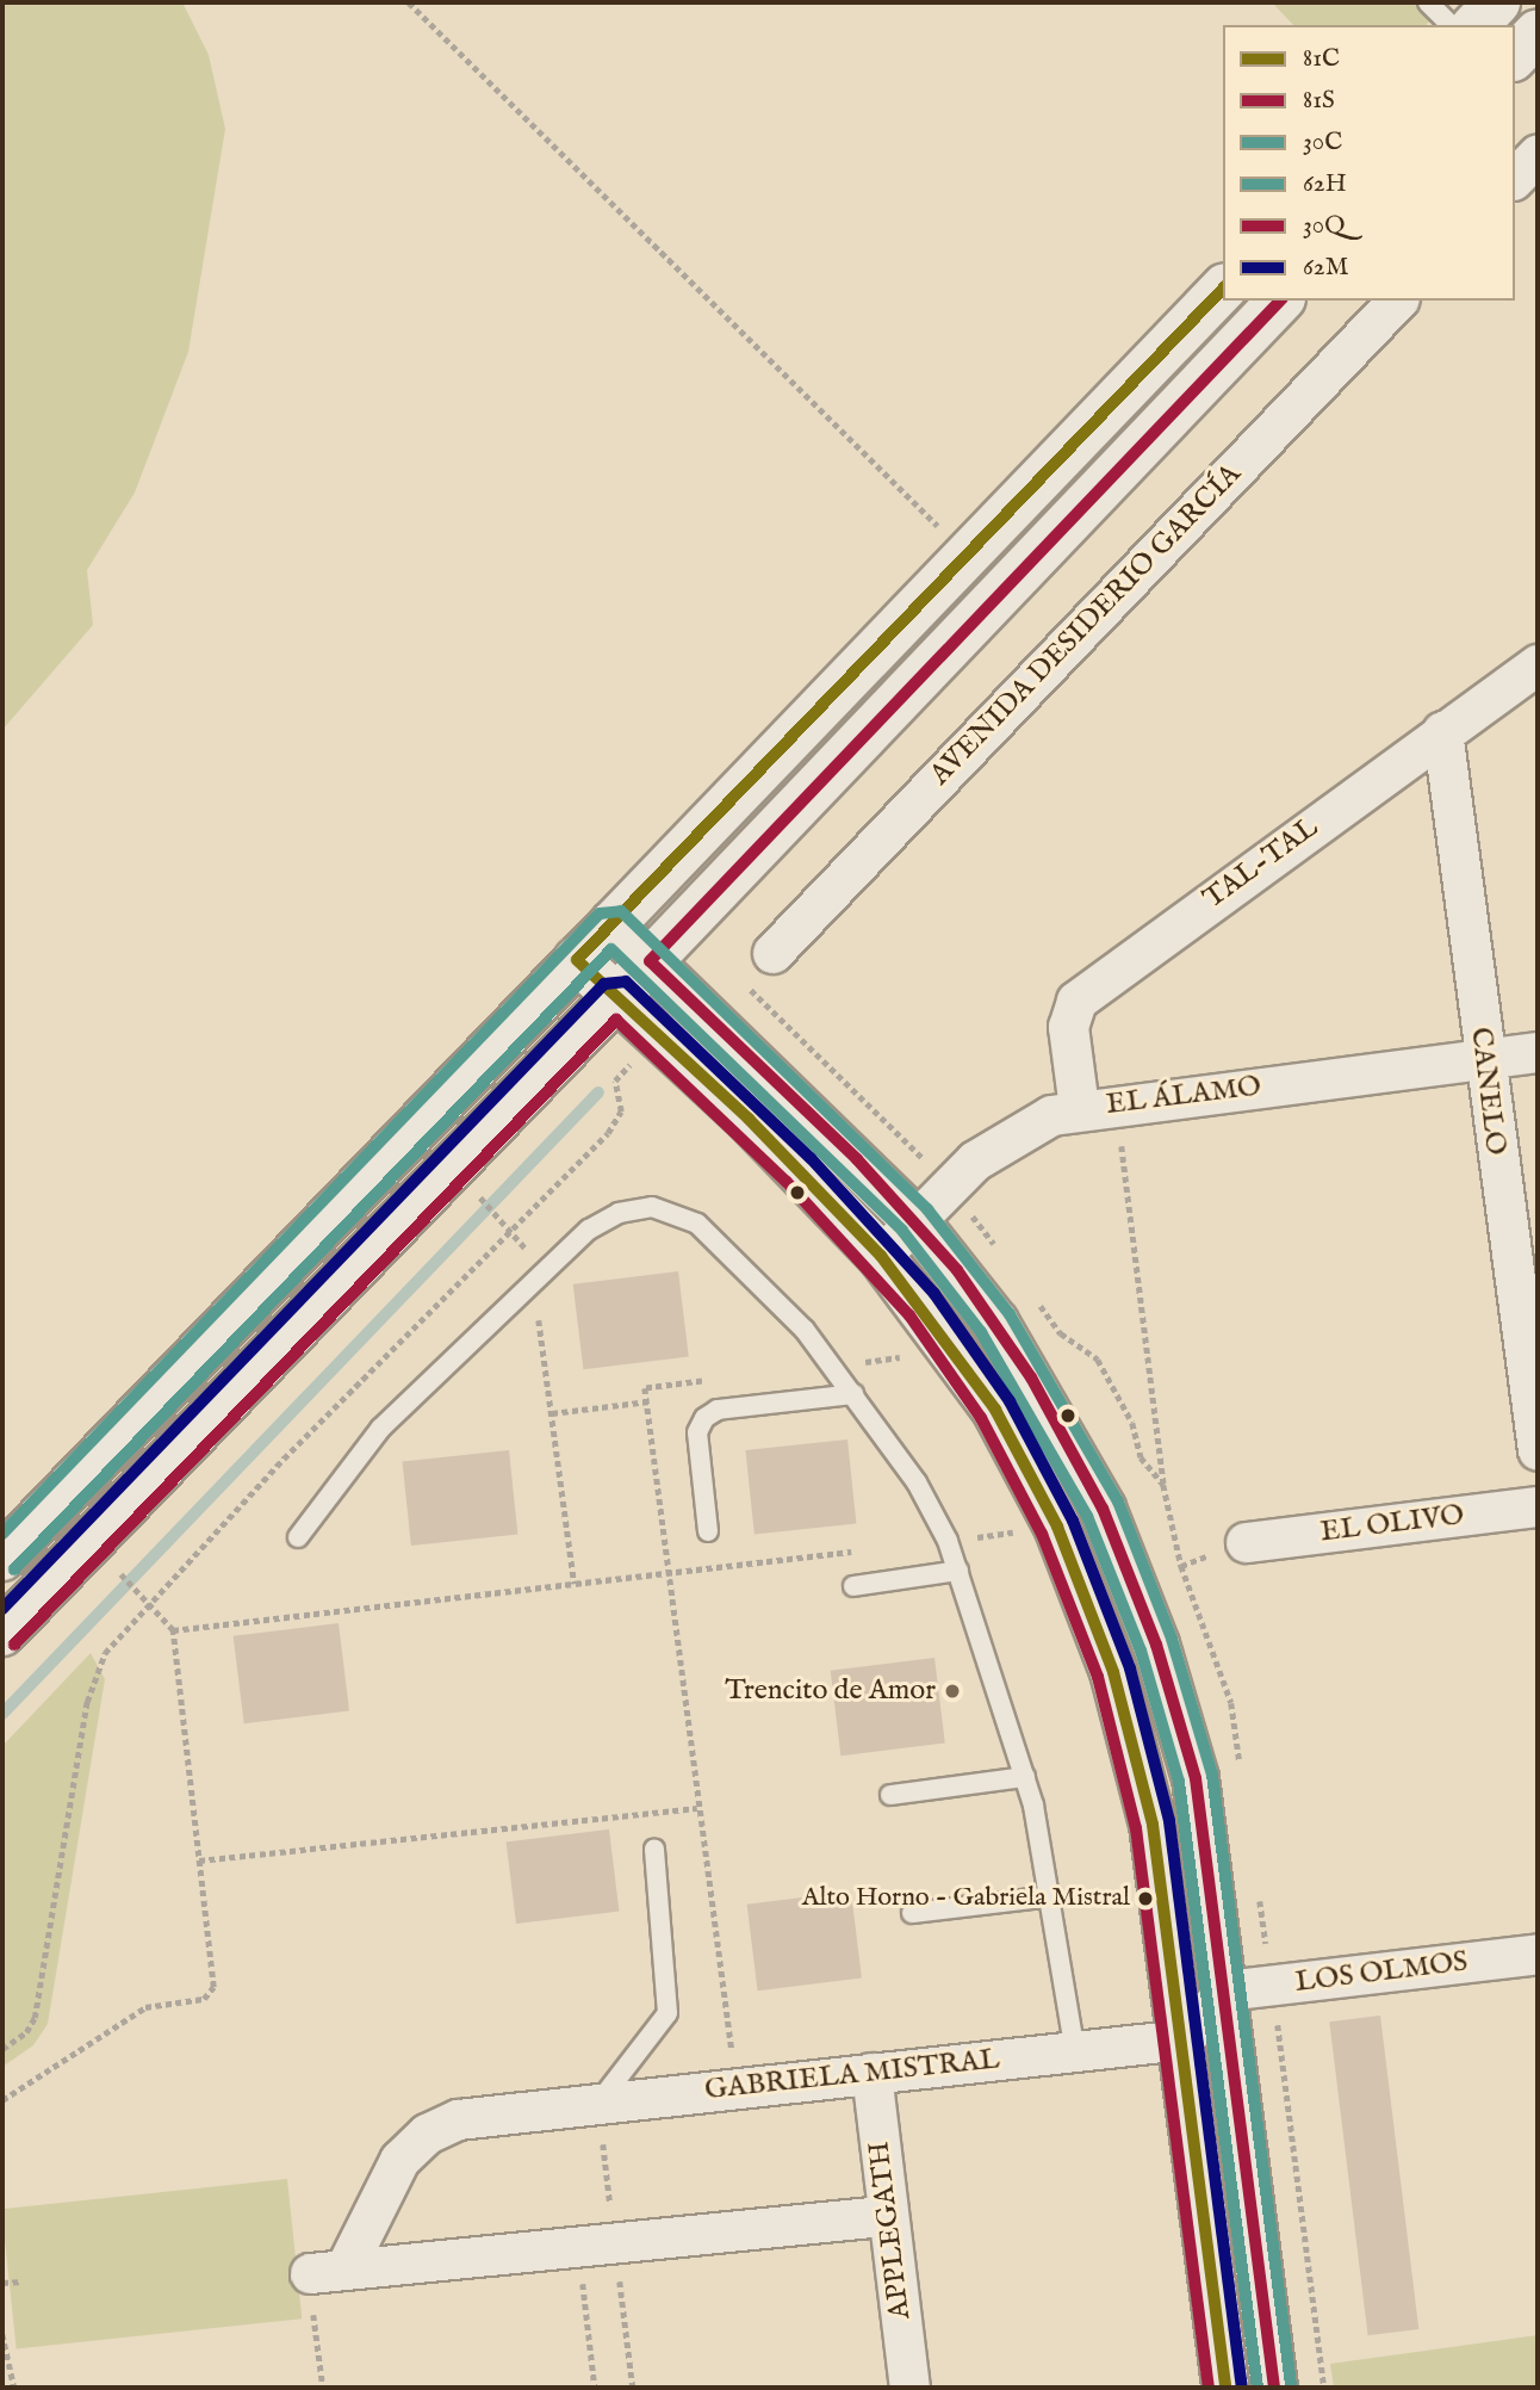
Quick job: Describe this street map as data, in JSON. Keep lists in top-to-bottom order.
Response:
{
  "streets": {
    "street": [
      "AVENIDA DESIDERIO GARCÍA",
      "TAL-TAL",
      "CANELO",
      "EL ÁLAMO",
      "EL OLIVO",
      "LOS OLMOS",
      "GABRIELA MISTRAL",
      "APPLEGATH"
    ]
  },
  "crossings": [
    ["TAL-TAL", "CANELO"],
    ["TAL-TAL", "EL ÁLAMO"],
    ["CANELO", "EL ÁLAMO"],
    ["GABRIELA MISTRAL", "APPLEGATH"]
  ],
  "places": ["Trencito de Amor", "Alto Horno - Gabriela Mistral"],
  "lines": [
    "transit line 81C",
    "transit line 81S",
    "transit line 62H",
    "transit line 30C",
    "transit line 62M",
    "transit line 30Q"
  ],
  "legend": [
    "81C",
    "81S",
    "30C",
    "62H",
    "30Q",
    "62M"
  ]
}
